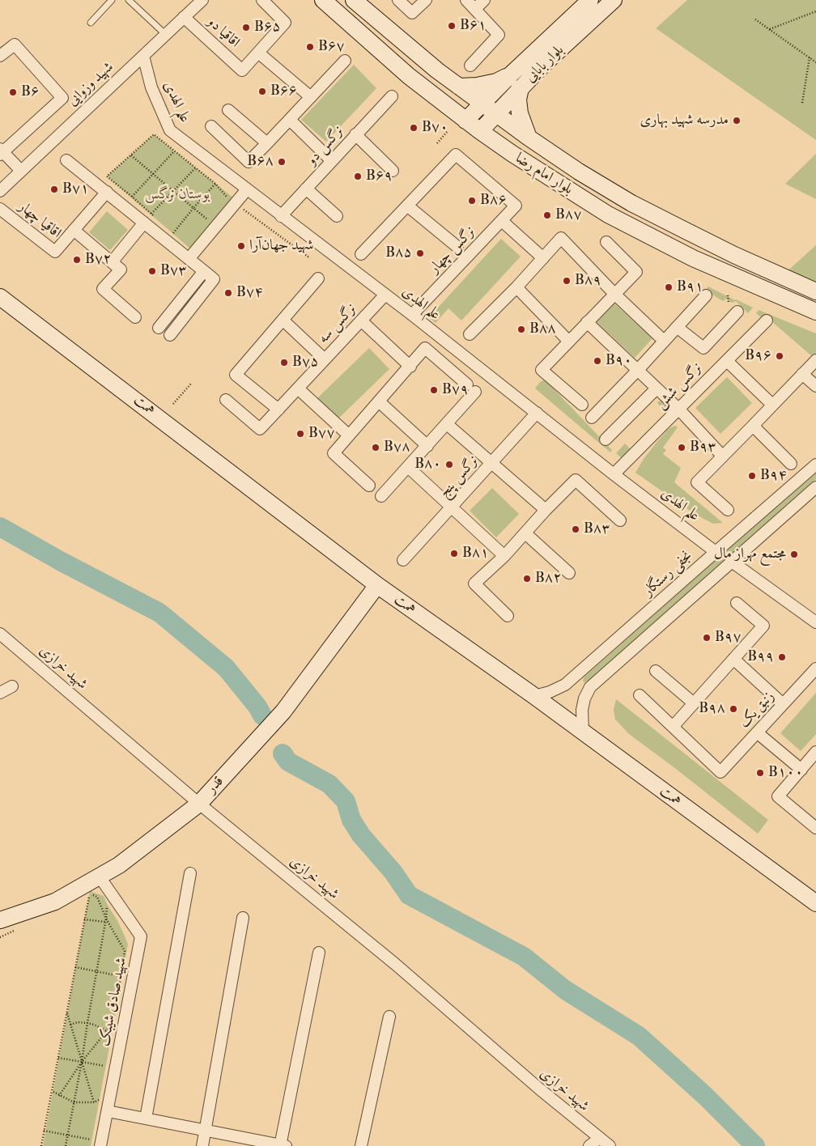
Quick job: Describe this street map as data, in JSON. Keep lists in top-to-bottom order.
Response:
{
  "streets": {
    "street": [
      "اقاقیا دو",
      "بلوار بابایی",
      "شهید وزوایی",
      "علم الهدی",
      "نرگس دو",
      "بلوار امام رضا",
      "اقاقیا چهار",
      "نرگس چهار",
      "نرگس سه",
      "نرگس شش",
      "همت",
      "نرگس پنج",
      "نجفی رستگار",
      "شهید خرازی",
      "زنبق یک",
      "قدر",
      "شهید صادق شیبک"
    ]
  },
  "crossings": [
    ["اقاقیا دو", "شهید وزوایی"],
    ["بلوار بابایی", "بلوار امام رضا"],
    ["شهید وزوایی", "علم الهدی"],
    ["علم الهدی", "نرگس دو"],
    ["علم الهدی", "نرگس چهار"],
    ["علم الهدی", "نرگس سه"],
    ["علم الهدی", "نرگس شش"],
    ["علم الهدی", "نرگس پنج"],
    ["علم الهدی", "نجفی رستگار"],
    ["همت", "نجفی رستگار"],
    ["همت", "قدر"],
    ["شهید خرازی", "قدر"],
    ["قدر", "شهید صادق شیبک"]
  ],
  "parks": ["بوستان نرگس"],
  "places": [
    "B۶۱",
    "B۶۵",
    "B۶۷",
    "B۶۶",
    "B۶",
    "مدرسه شهید بهاری",
    "B۷۰",
    "B۶۸",
    "B۶۹",
    "B۷۱",
    "B۸۶",
    "B۸۷",
    "شهید جهان‌آرا",
    "B۸۵",
    "B۷۲",
    "B۷۳",
    "B۸۹",
    "B۹۱",
    "B۷۴",
    "B۸۸",
    "B۹۶",
    "B۹۰",
    "B۷۵",
    "B۷۹",
    "B۷۷",
    "B۷۸",
    "B۹۳",
    "B۸۰",
    "B۹۴",
    "B۸۳",
    "B۸۱",
    "مجتمع مهراز مال",
    "B۸۲",
    "B۹۷",
    "B۹۹",
    "B۹۸",
    "B۱۰۰"
  ]
}
